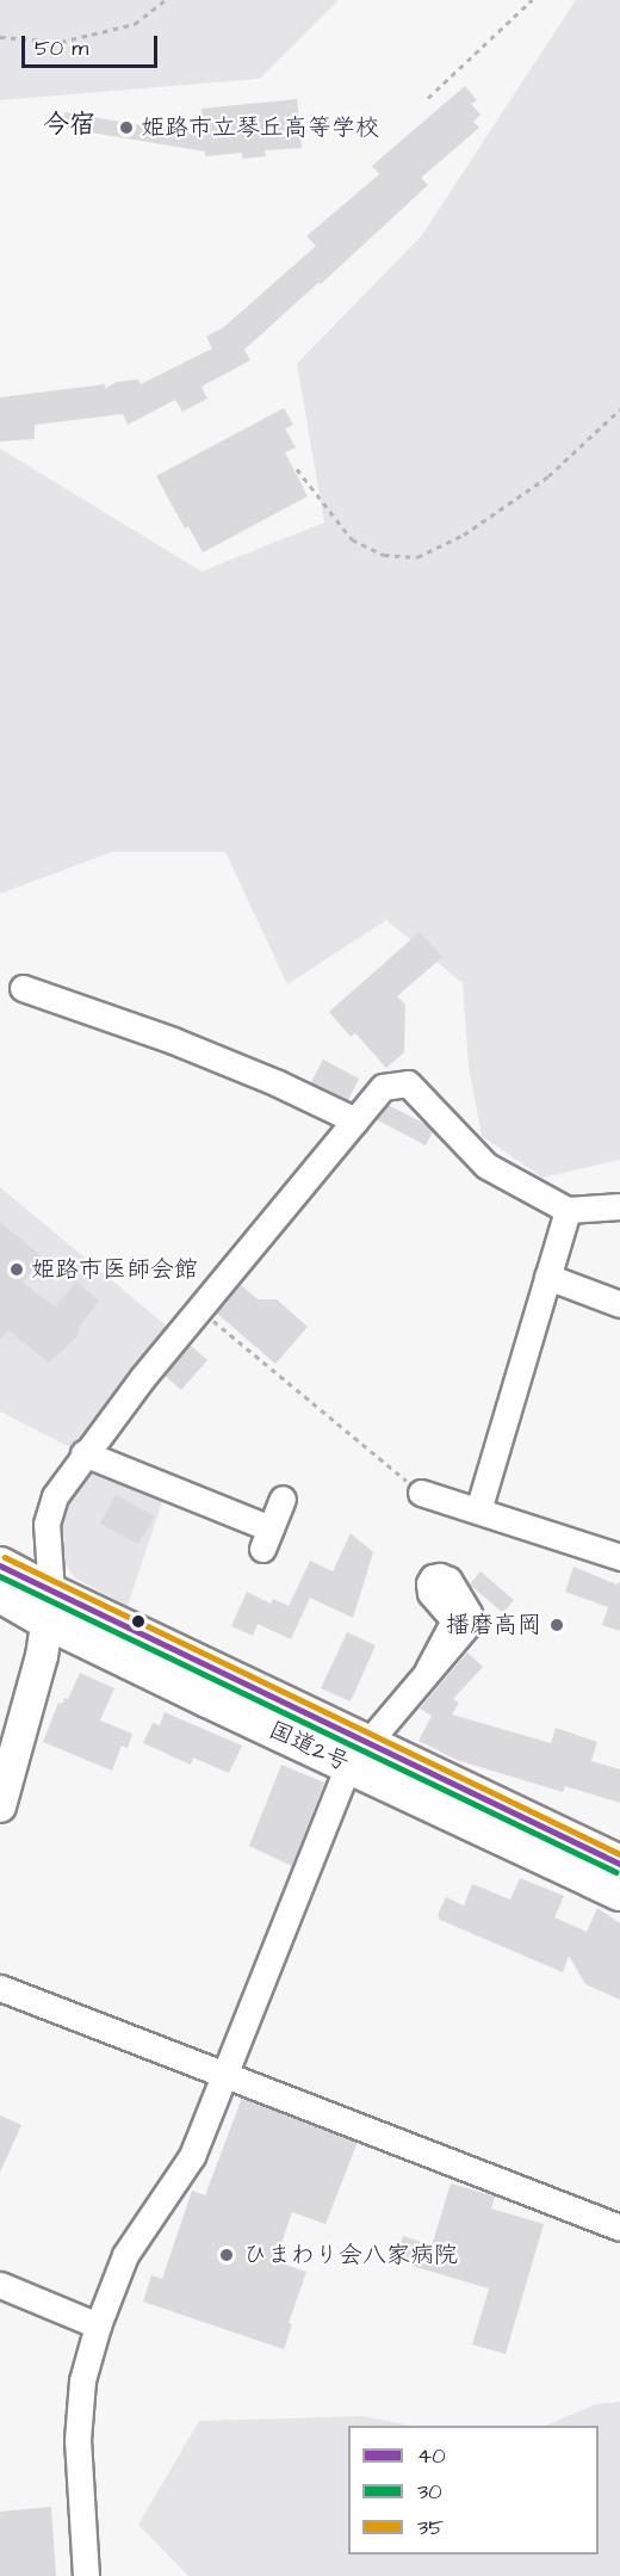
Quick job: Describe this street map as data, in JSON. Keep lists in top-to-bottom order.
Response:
{
  "streets": {
    "highway": ["国道2号"]
  },
  "districts": ["今宿"],
  "places": [
    "姫路市立琴丘高等学校",
    "姫路市医師会館",
    "播磨高岡",
    "ひまわり会八家病院"
  ],
  "lines": ["transit line 35", "transit line 40", "transit line 30"],
  "legend": ["40", "30", "35"],
  "scale_bar": "50 m"
}
